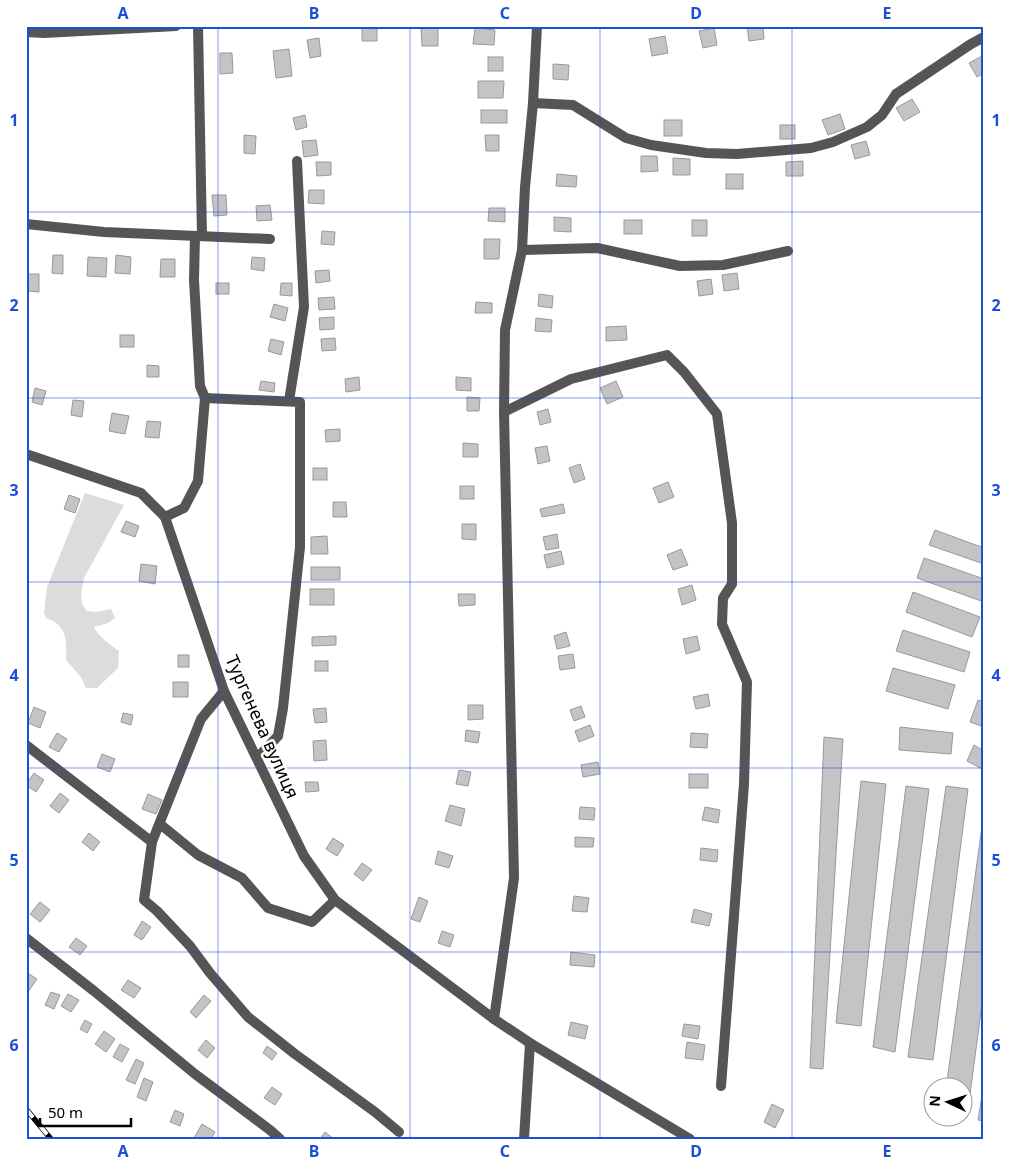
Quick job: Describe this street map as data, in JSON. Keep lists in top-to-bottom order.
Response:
{
  "streets": {
    "street": ["Тургенева вулиця"]
  },
  "scale_bar": "50 m",
  "north": "left",
  "grid": {
    "columns": [
      "A",
      "B",
      "C",
      "D",
      "E"
    ],
    "rows": [
      "1",
      "2",
      "3",
      "4",
      "5",
      "6"
    ]
  }
}
